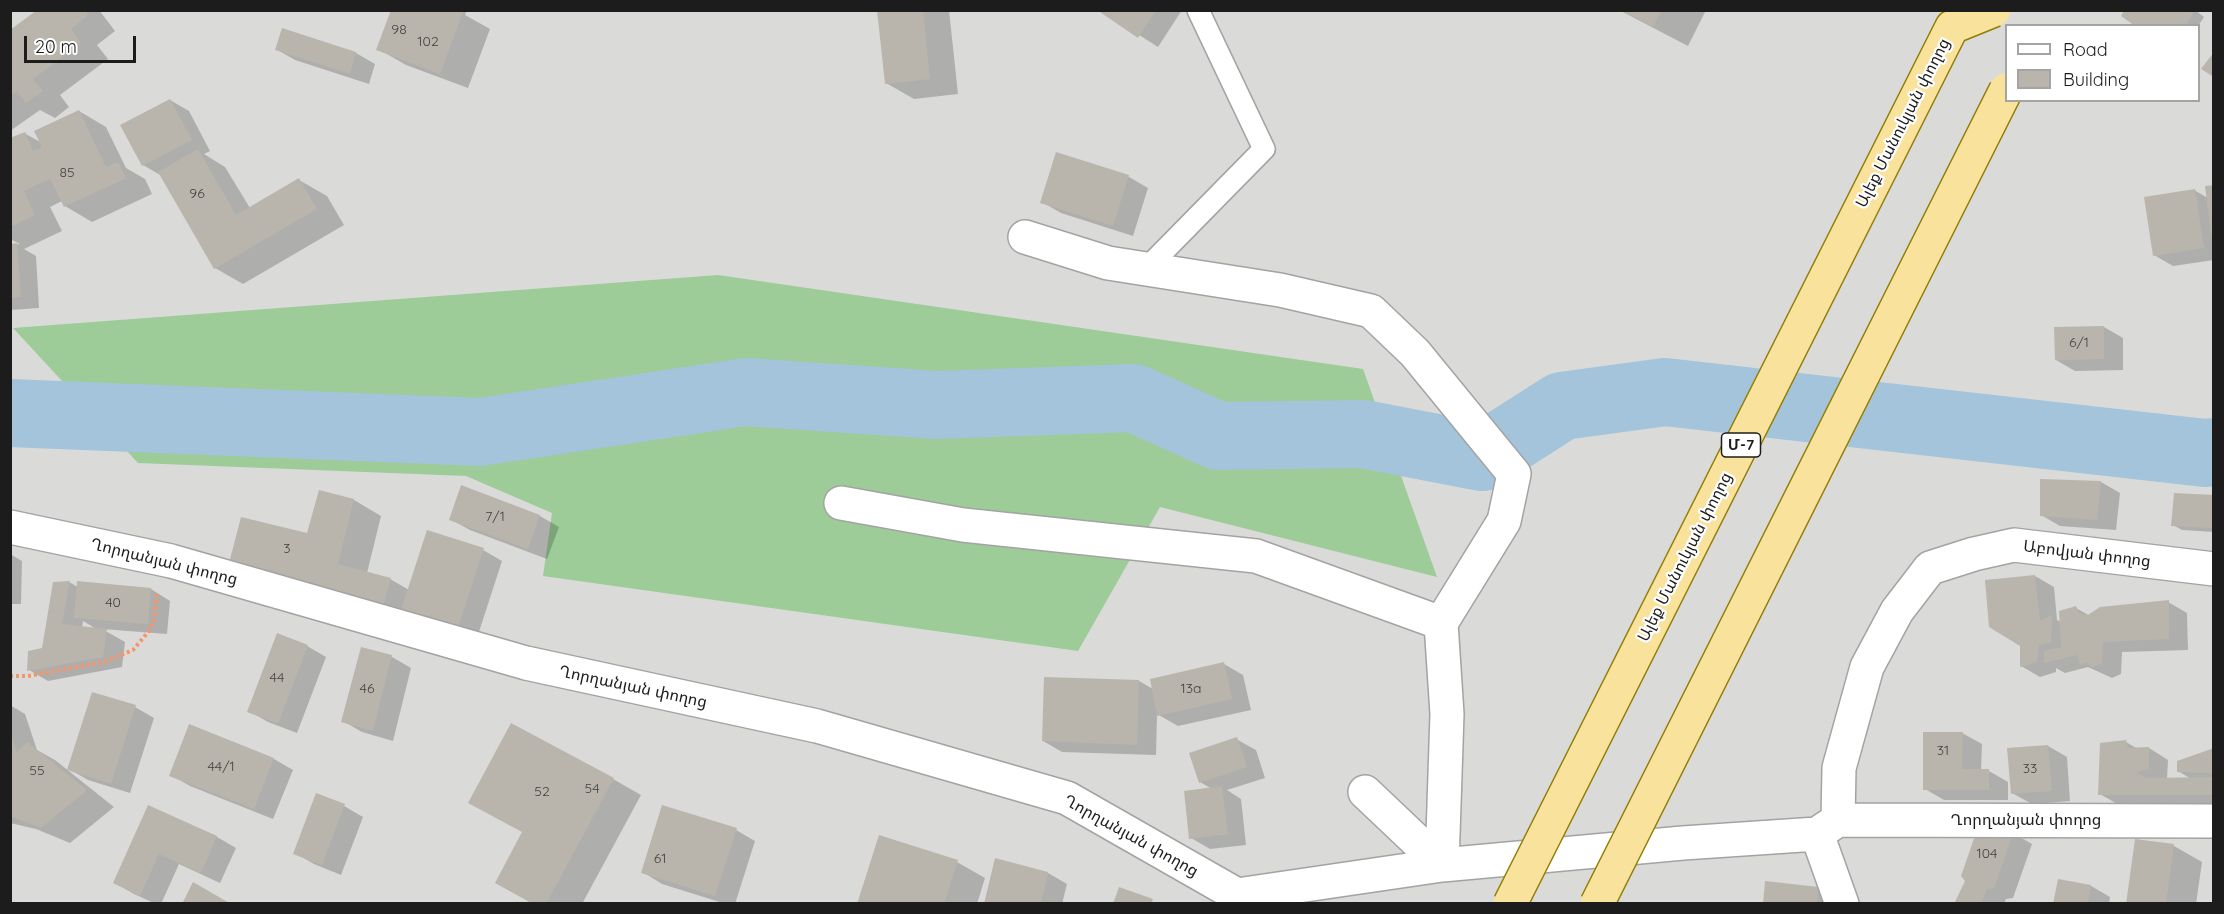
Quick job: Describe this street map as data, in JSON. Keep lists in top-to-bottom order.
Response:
{
  "streets": {
    "main road": ["Ալեք Մանուկյան փողոց", "Մ-7"],
    "street": ["Աբովյան փողոց", "Ղորղանյան փողոց"]
  },
  "crossings": [
    ["Աբովյան փողոց", "Ղորղանյան փողոց"]
  ],
  "house_numbers": [
    "98",
    "102",
    "85",
    "96",
    "6/1",
    "7/1",
    "3",
    "40",
    "44",
    "46",
    "13a",
    "31",
    "44/1",
    "33",
    "55",
    "54",
    "52",
    "104",
    "61"
  ],
  "legend": ["Road", "Building"],
  "scale_bar": "20 m"
}
